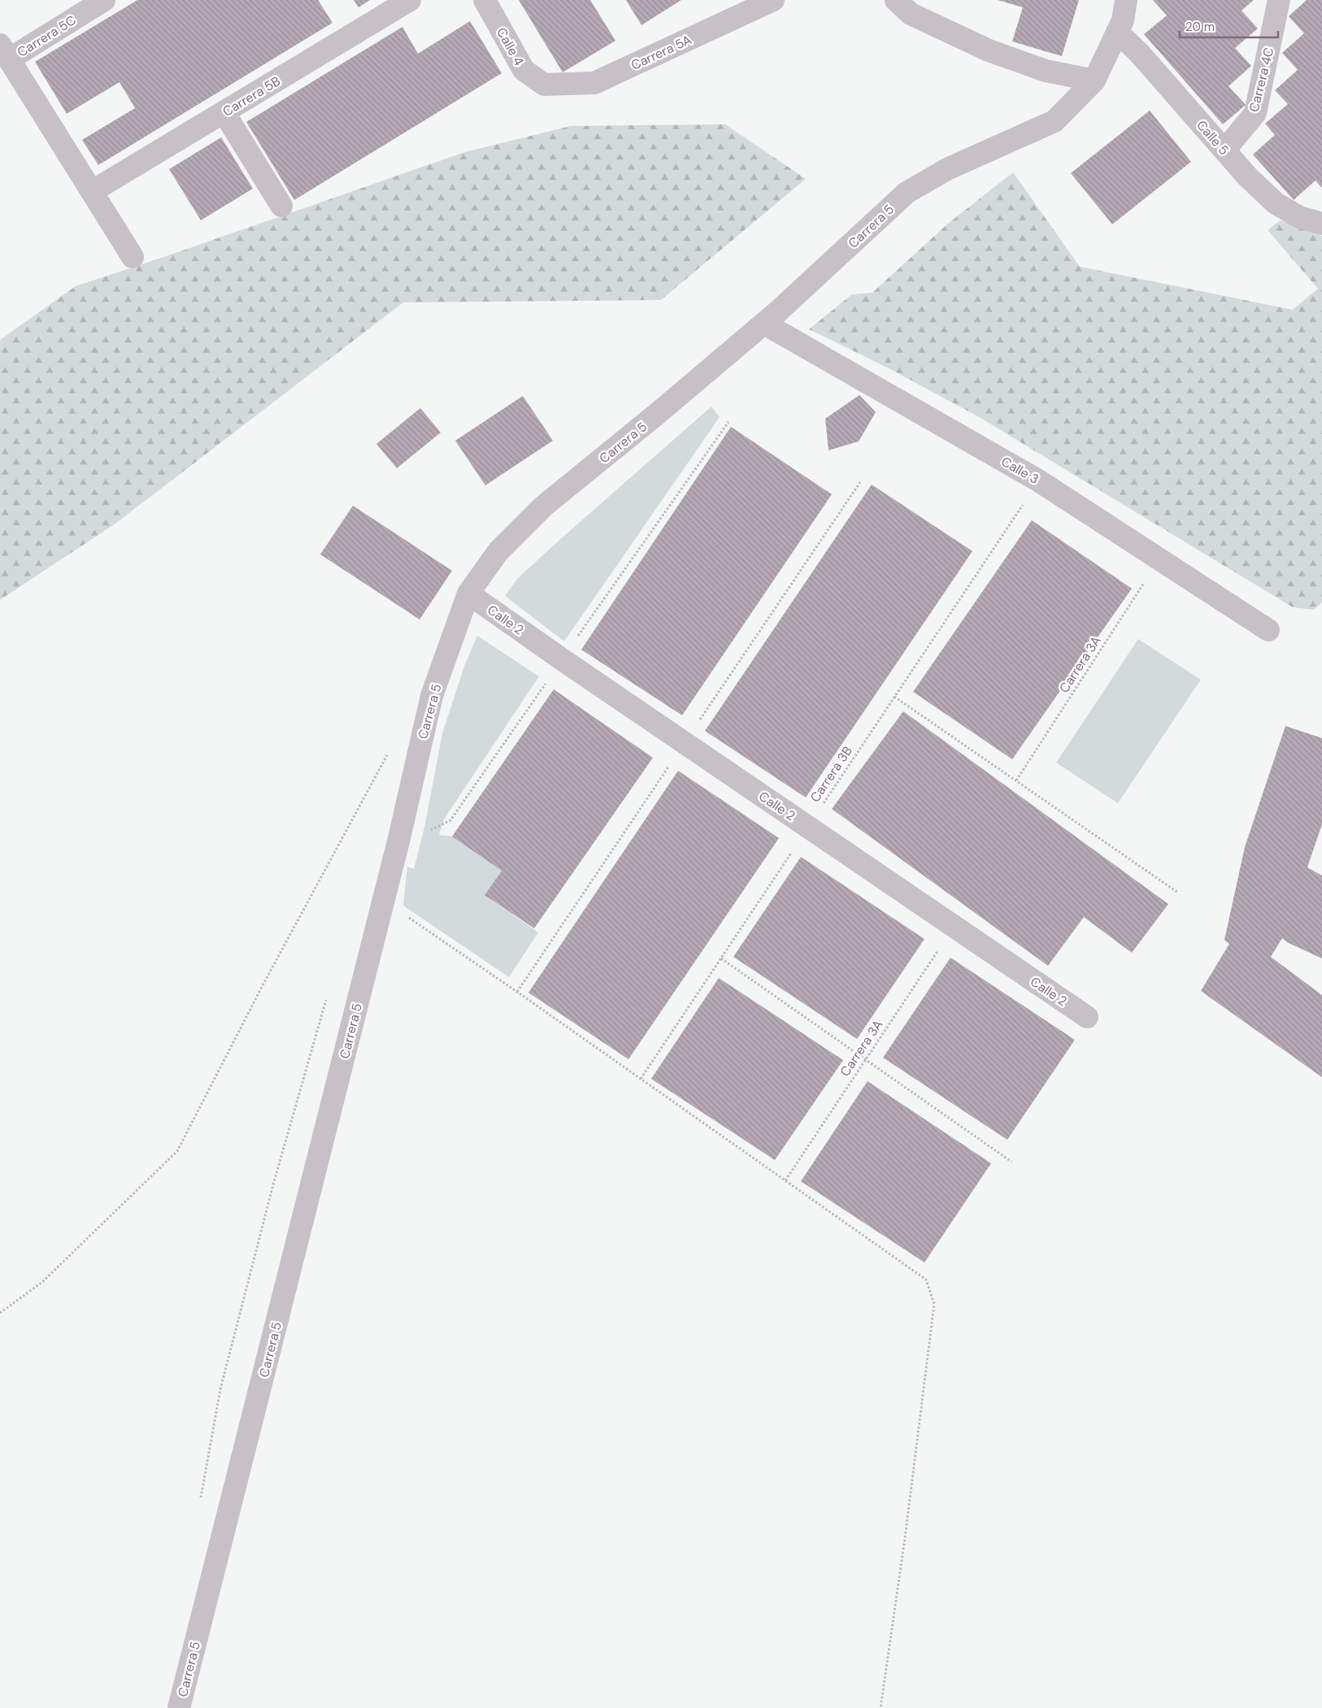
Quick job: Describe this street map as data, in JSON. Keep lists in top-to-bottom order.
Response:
{
  "streets": {
    "street": [
      "Carrera 5C",
      "Calle 4",
      "Carrera 5A",
      "Carrera 4C",
      "Carrera 5B",
      "Calle 5",
      "Carrera 5",
      "Calle 3",
      "Calle 2"
    ],
    "path": ["Carrera 3A", "Carrera 3B"]
  },
  "crossings": [
    ["Calle 4", "Carrera 5A"],
    ["Carrera 4C", "Calle 5"],
    ["Calle 5", "Carrera 5"],
    ["Carrera 5", "Calle 3"],
    ["Carrera 5", "Calle 2"],
    ["Calle 3", "Carrera 3A"],
    ["Calle 3", "Carrera 3B"],
    ["Calle 2", "Carrera 3A"],
    ["Calle 2", "Carrera 3B"]
  ],
  "scale_bar": "20 m"
}
